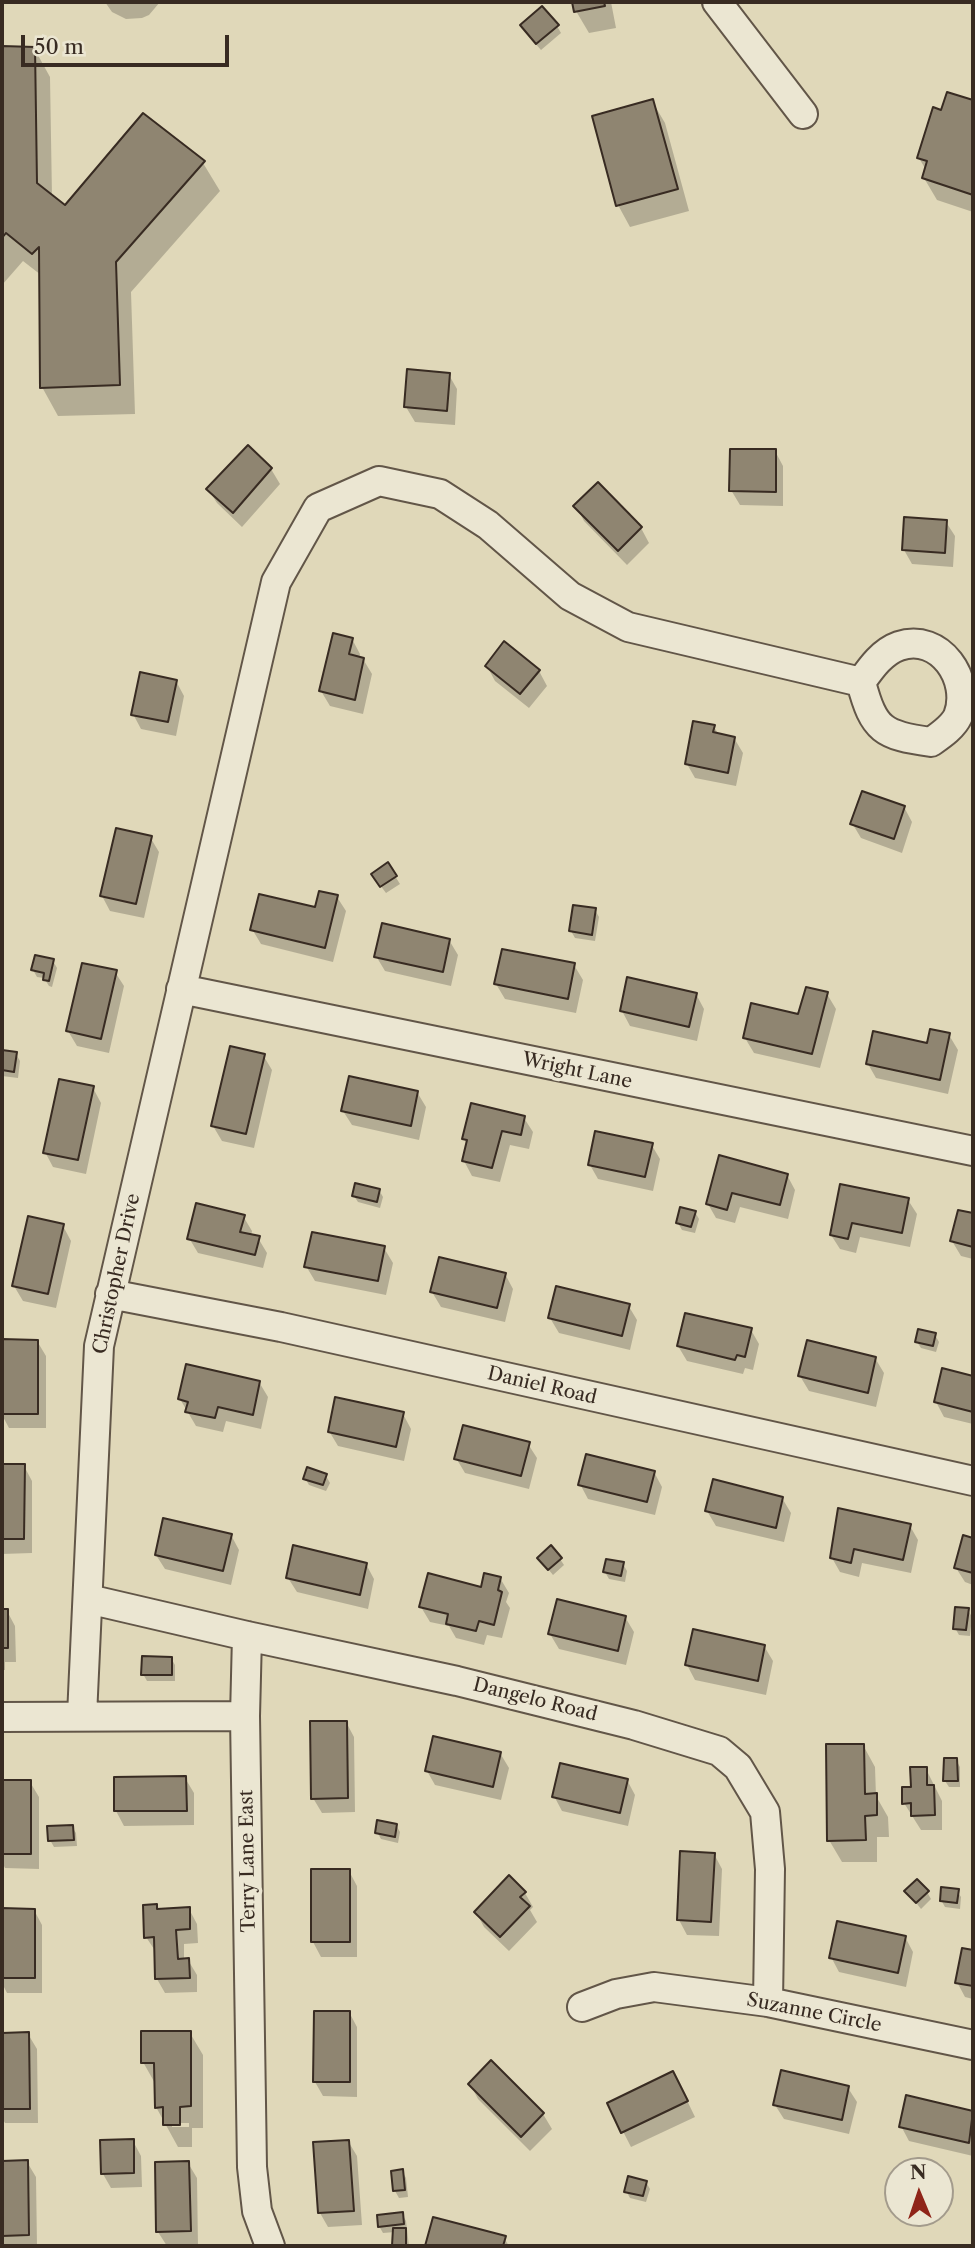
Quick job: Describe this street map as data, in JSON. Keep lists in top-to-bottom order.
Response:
{
  "streets": {
    "street": [
      "Wright Lane",
      "Christopher Drive",
      "Daniel Road",
      "Dangelo Road",
      "Terry Lane East",
      "Suzanne Circle"
    ]
  },
  "crossings": [
    ["Wright Lane", "Christopher Drive"],
    ["Christopher Drive", "Daniel Road"],
    ["Christopher Drive", "Dangelo Road"],
    ["Dangelo Road", "Terry Lane East"],
    ["Dangelo Road", "Suzanne Circle"]
  ],
  "scale_bar": "50 m",
  "north": "top"
}
